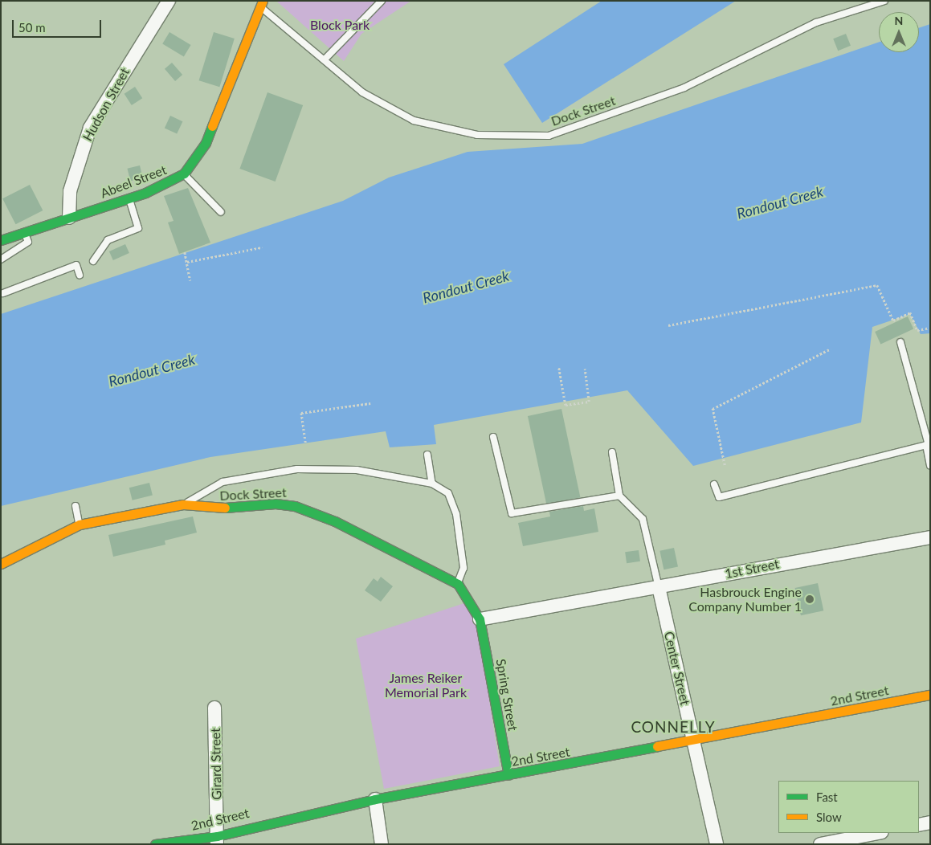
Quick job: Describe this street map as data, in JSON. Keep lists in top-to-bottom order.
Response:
{
  "streets": {
    "street": [
      "Hudson Street",
      "Dock Street",
      "Abeel Street",
      "1st Street",
      "Center Street",
      "Spring Street",
      "2nd Street",
      "Girard Street"
    ]
  },
  "crossings": [
    ["Hudson Street", "Abeel Street"],
    ["Dock Street", "Abeel Street"],
    ["1st Street", "Center Street"],
    ["1st Street", "Spring Street"],
    ["Center Street", "2nd Street"],
    ["Spring Street", "2nd Street"],
    ["2nd Street", "Girard Street"]
  ],
  "districts": ["CONNELLY"],
  "water": ["Rondout Creek"],
  "parks": ["Block Park", "James Reiker Memorial Park"],
  "places": ["Hasbrouck Engine Company Number 1"],
  "legend": ["Fast", "Slow"],
  "scale_bar": "50 m",
  "north": "top"
}
